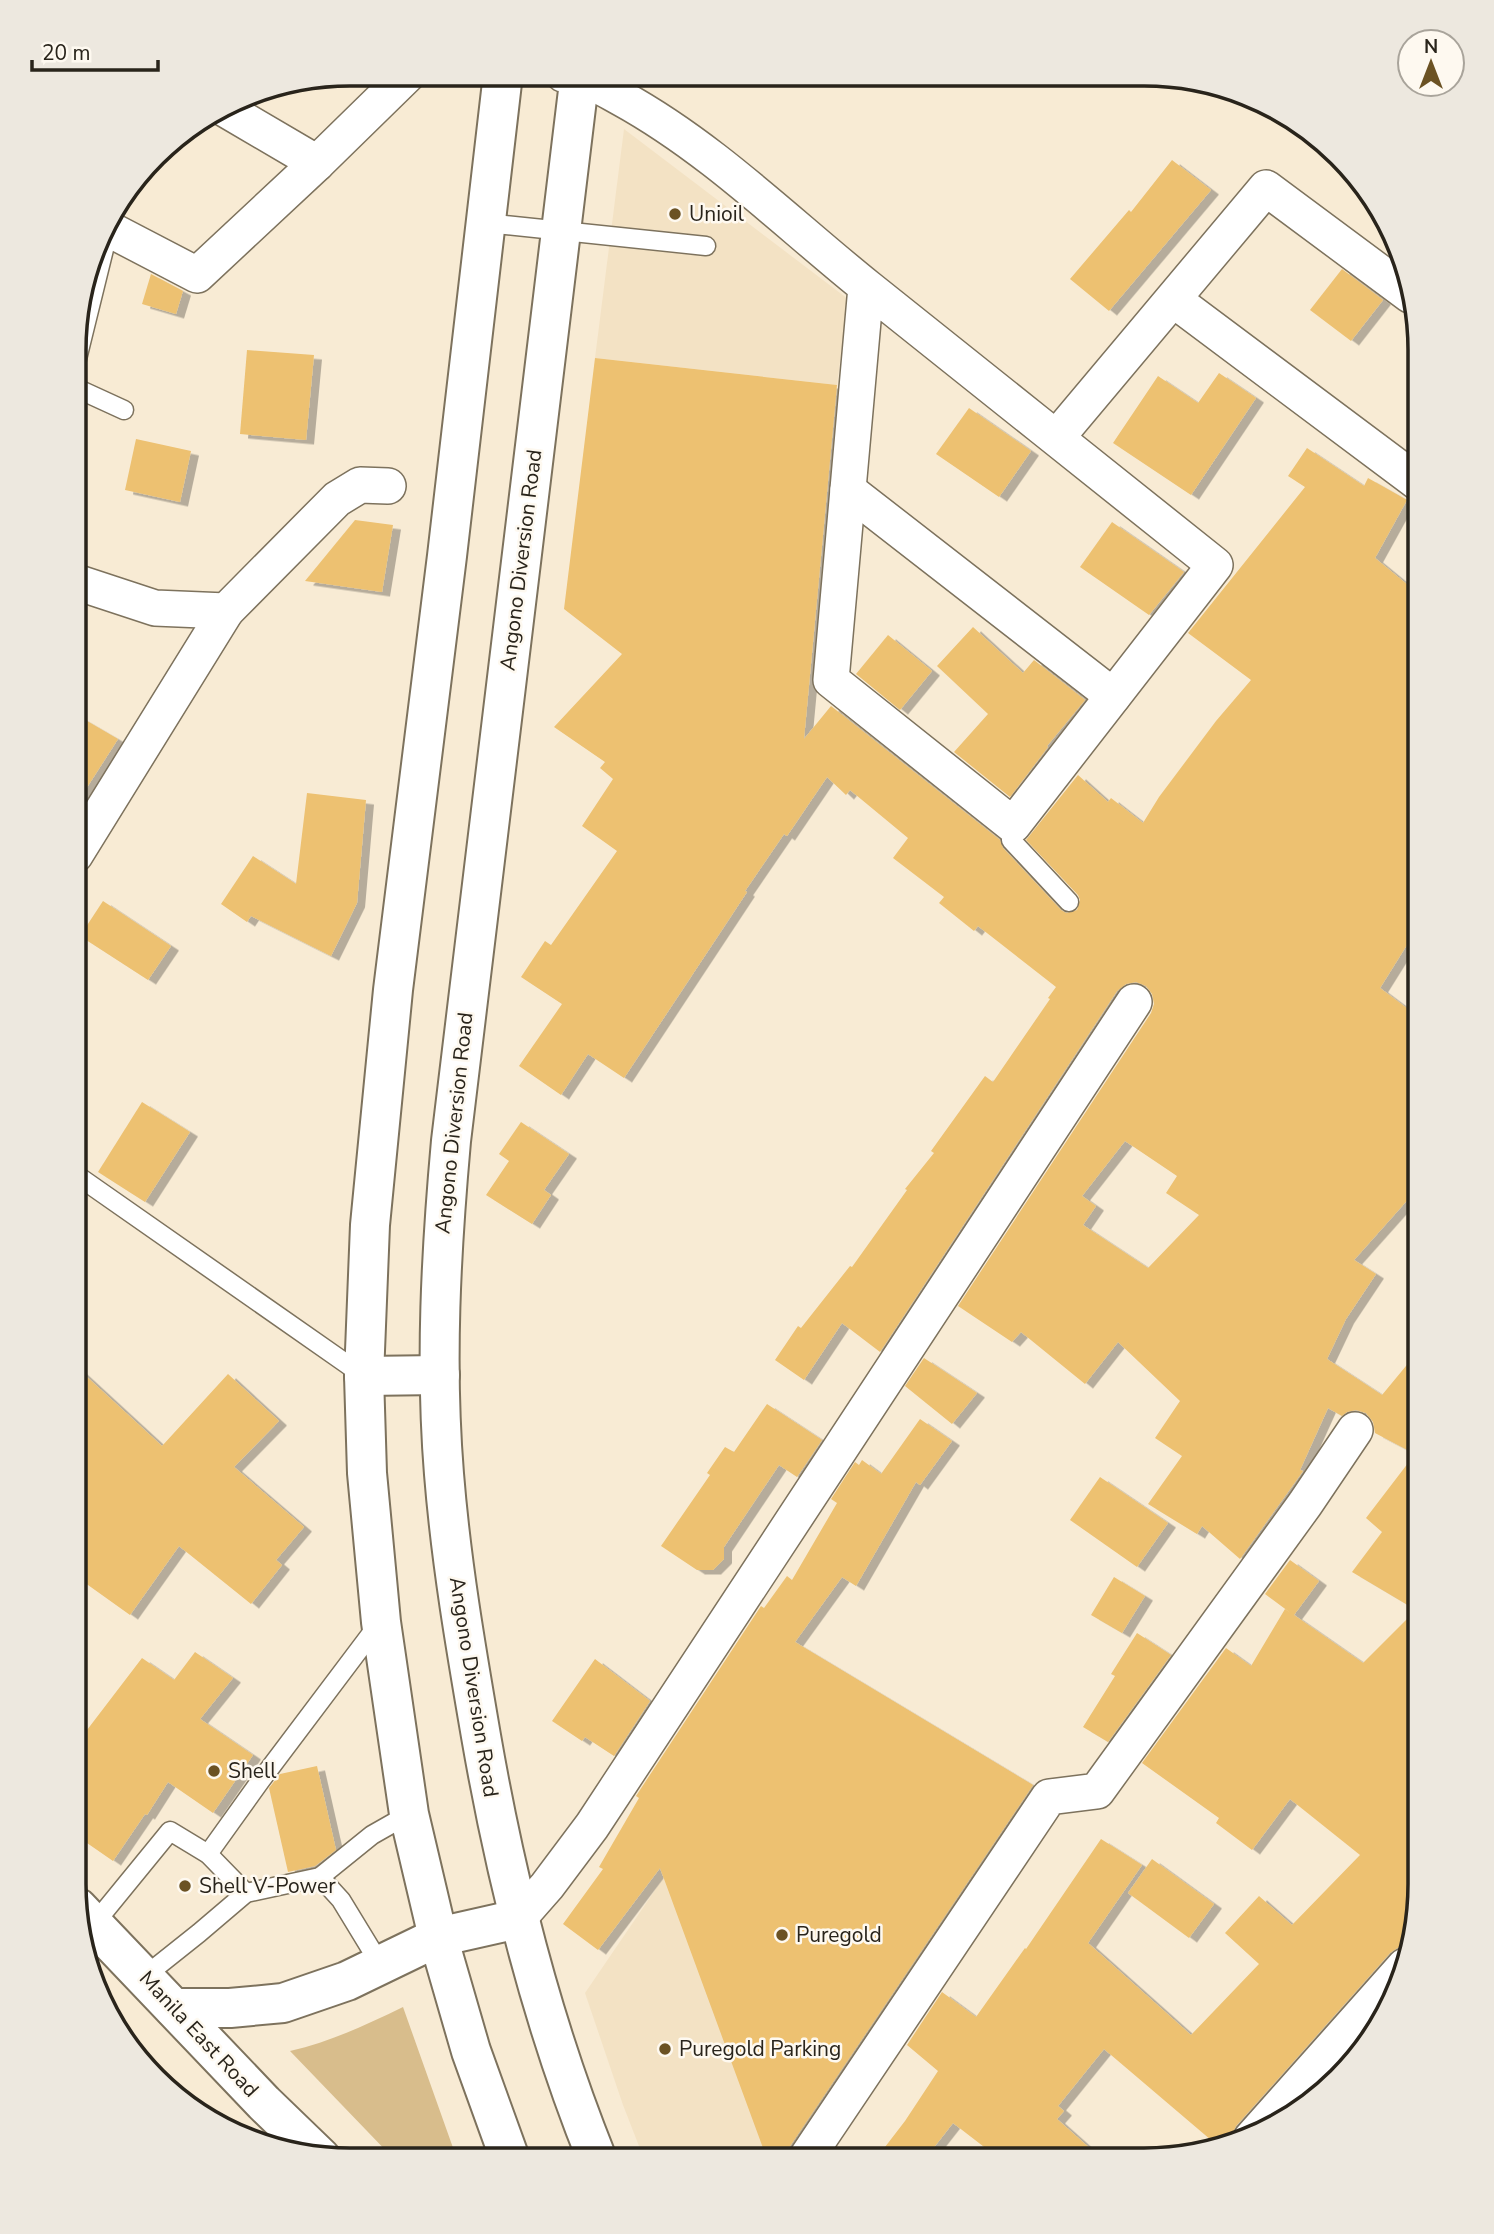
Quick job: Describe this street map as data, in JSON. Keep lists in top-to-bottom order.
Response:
{
  "streets": {
    "main road": ["Angono Diversion Road", "Manila East Road"]
  },
  "places": [
    "Unioil",
    "Shell",
    "Shell V-Power",
    "Puregold",
    "Puregold Parking"
  ],
  "scale_bar": "20 m",
  "north": "top"
}
